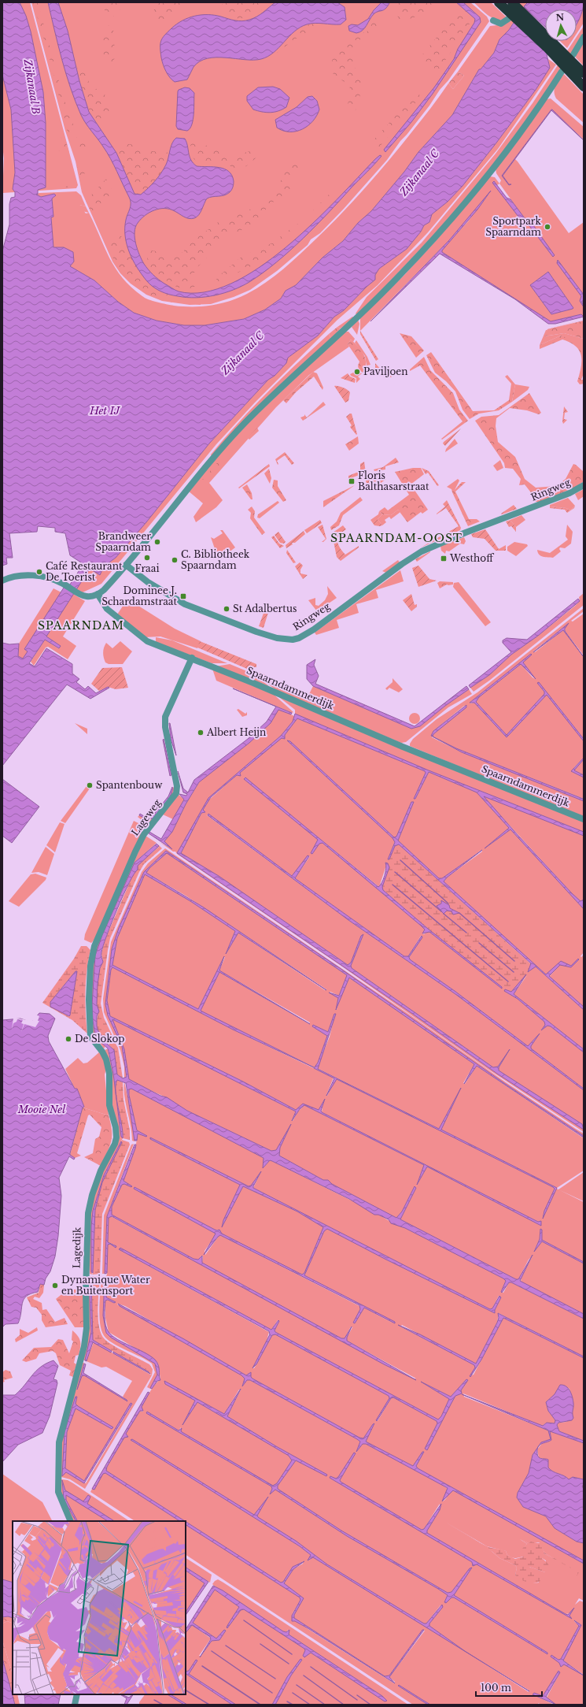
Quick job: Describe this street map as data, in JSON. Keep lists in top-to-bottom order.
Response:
{
  "streets": {
    "street": [
      "Ringweg",
      "Spaarndammerdijk",
      "Lageweg",
      "Lagedijk"
    ]
  },
  "crossings": [
    ["Spaarndammerdijk", "Lageweg"],
    ["Lageweg", "Lagedijk"]
  ],
  "districts": ["SPAARNDAM-OOST", "SPAARNDAM"],
  "water": [
    "Zijkanaal B",
    "Zijkanaal C",
    "Het IJ",
    "Mooie Nel"
  ],
  "places": {
    "other": [
      "Sportpark Spaarndam",
      "Paviljoen",
      "Brandweer Spaarndam",
      "Fraai",
      "C. Bibliotheek Spaarndam",
      "Café Restaurant De Toerist",
      "St Adalbertus",
      "Albert Heijn",
      "Spantenbouw",
      "De Slokop",
      "Dynamique Water en Buitensport"
    ],
    "transit": ["Floris Balthasarstraat", "Westhoff", "Dominee J. Schardamstraat"]
  },
  "scale_bar": "100 m",
  "north": "top"
}
